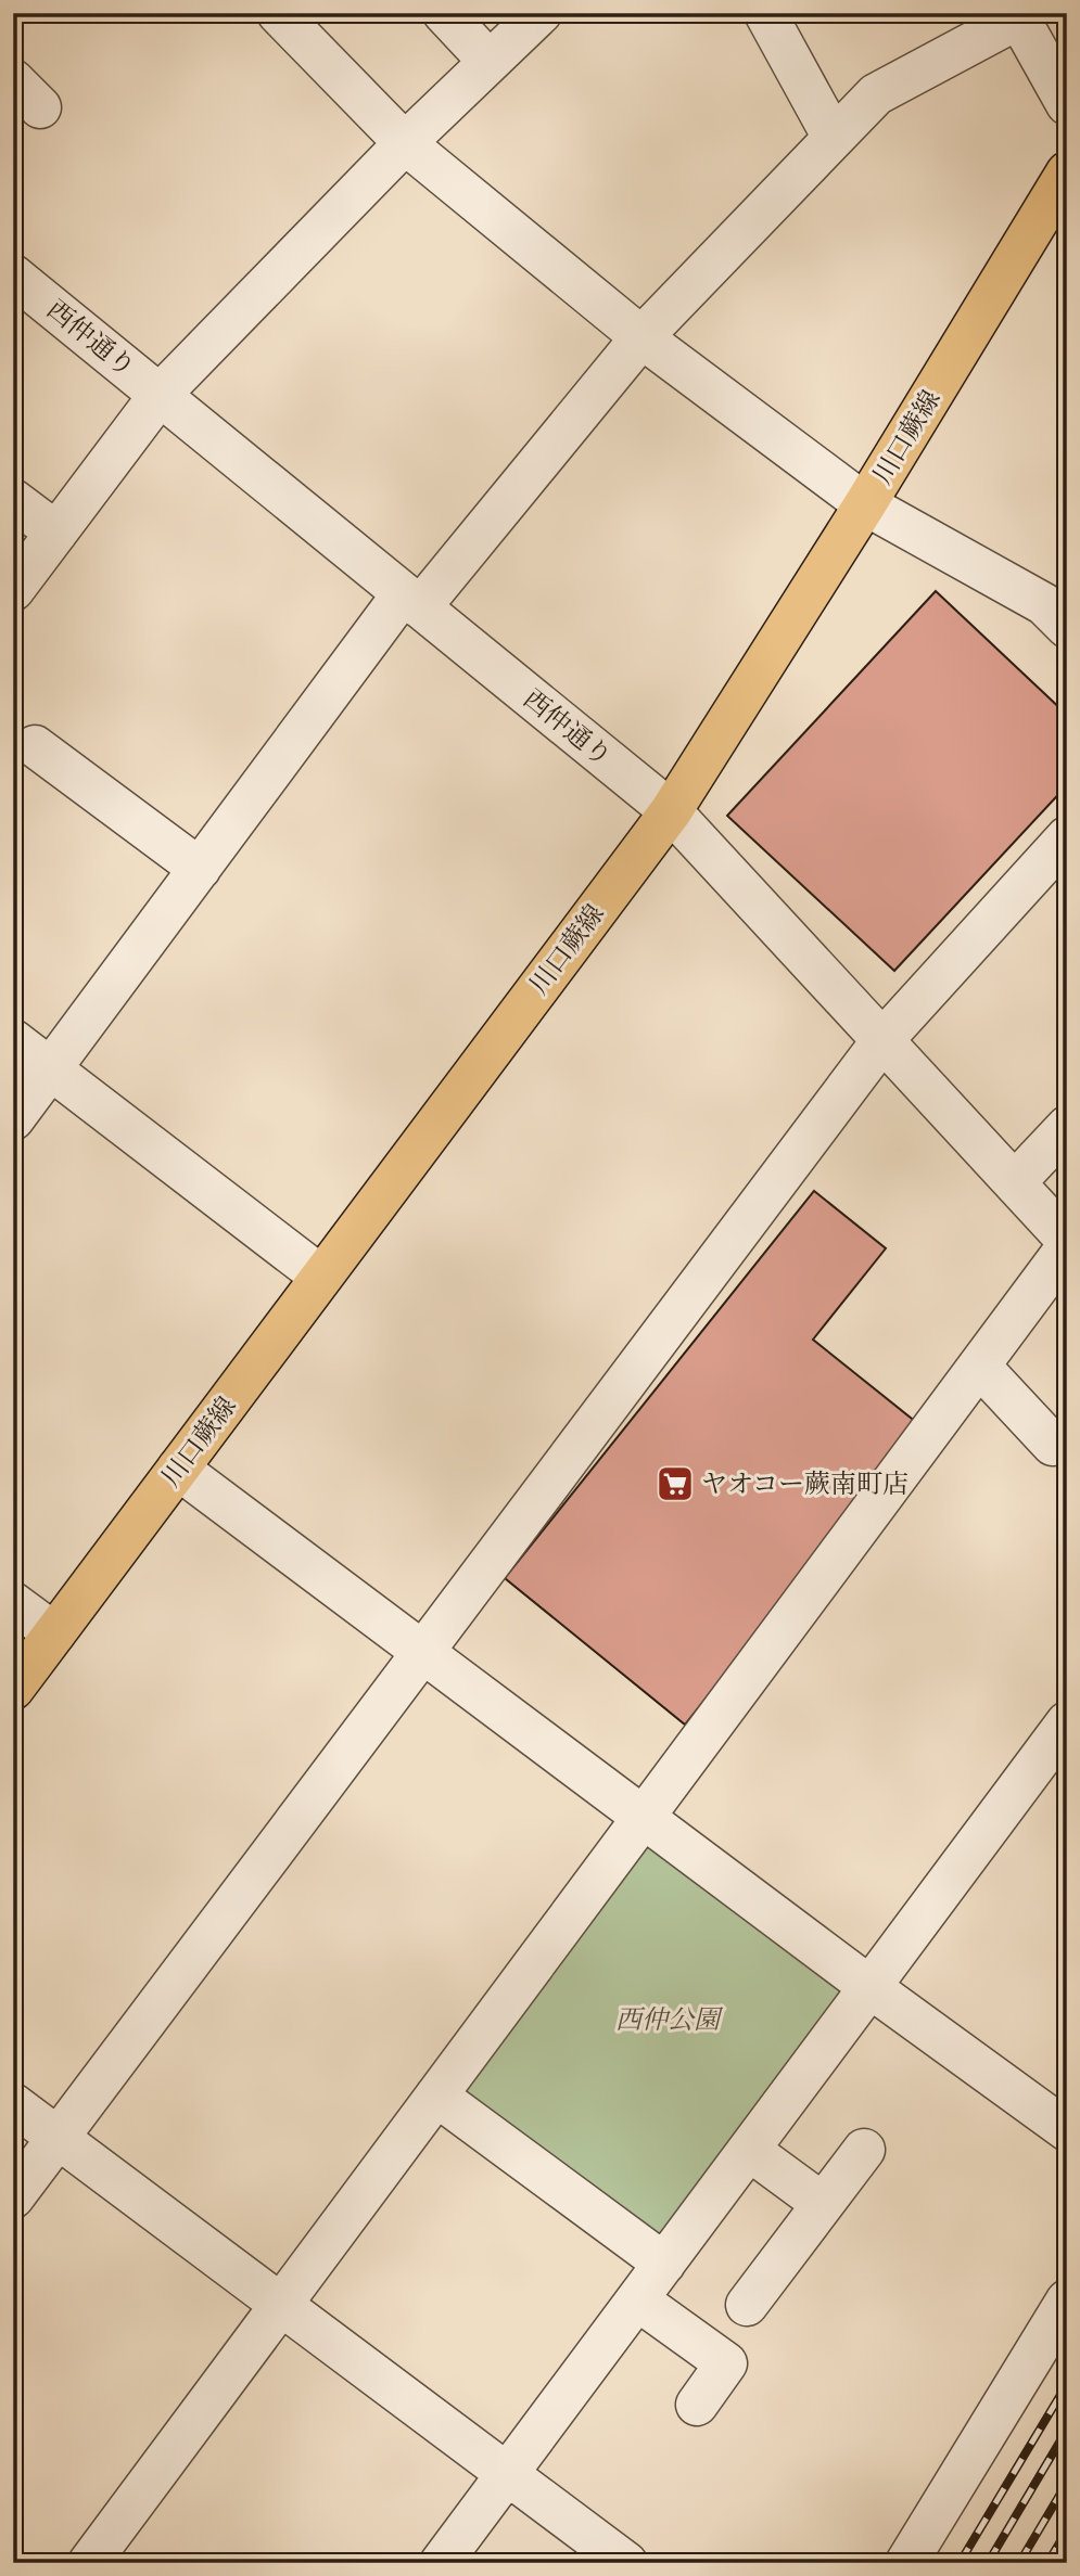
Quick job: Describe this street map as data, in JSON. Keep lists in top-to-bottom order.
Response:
{
  "streets": {
    "main road": ["川口蕨線"],
    "street": ["西仲通り"]
  },
  "crossings": [
    ["西仲通り", "川口蕨線"]
  ],
  "parks": ["西仲公園"],
  "places": {
    "supermarket": ["ヤオコー蕨南町店"]
  }
}
